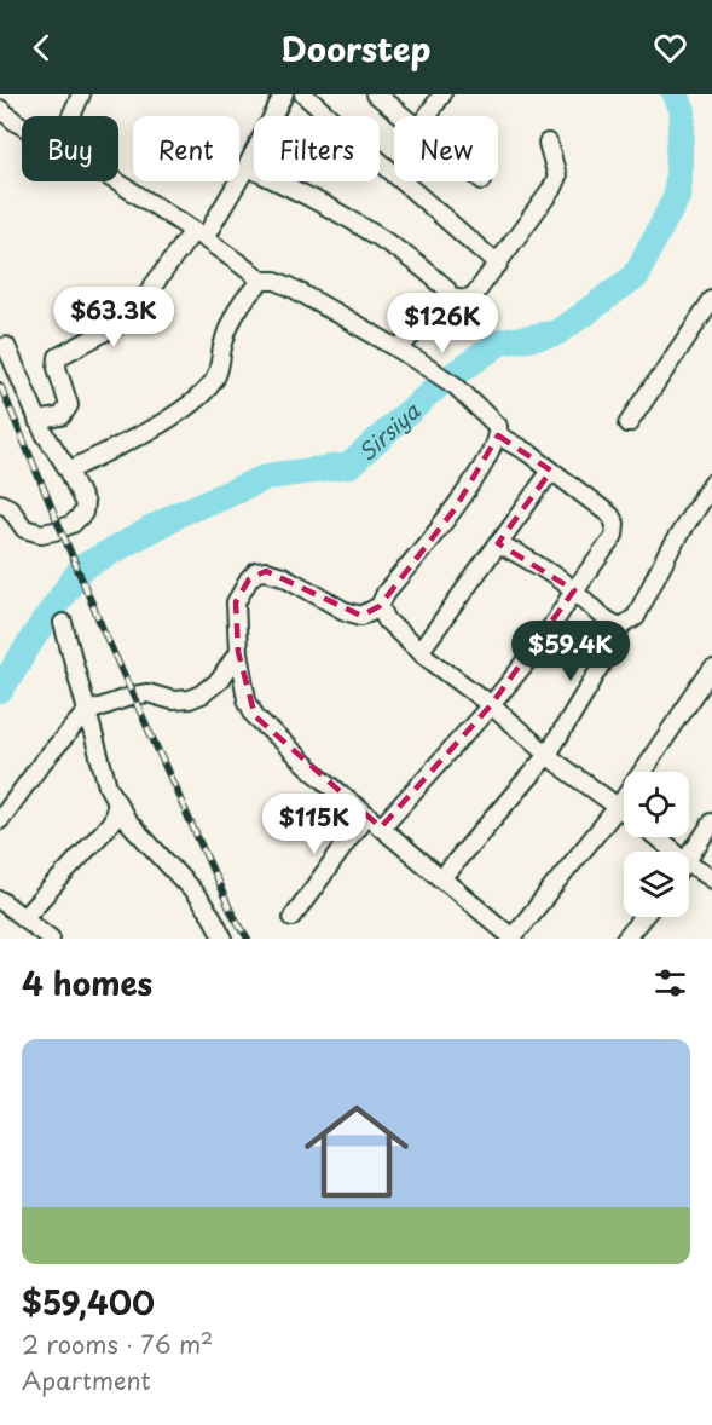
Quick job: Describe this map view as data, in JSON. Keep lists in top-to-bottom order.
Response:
{
  "water": ["Sirsiya"],
  "page": {
    "header": "Doorstep",
    "chip": [
      "Buy",
      "Rent",
      "Filters",
      "New"
    ],
    "price": [
      "$63.3K",
      "$126K",
      "$59.4K",
      "$115K"
    ],
    "heading": "4 homes",
    "list": [
      {
        "name": "$59,400",
        "note": "2 rooms · 76 m² · Apartment"
      }
    ]
  }
}
